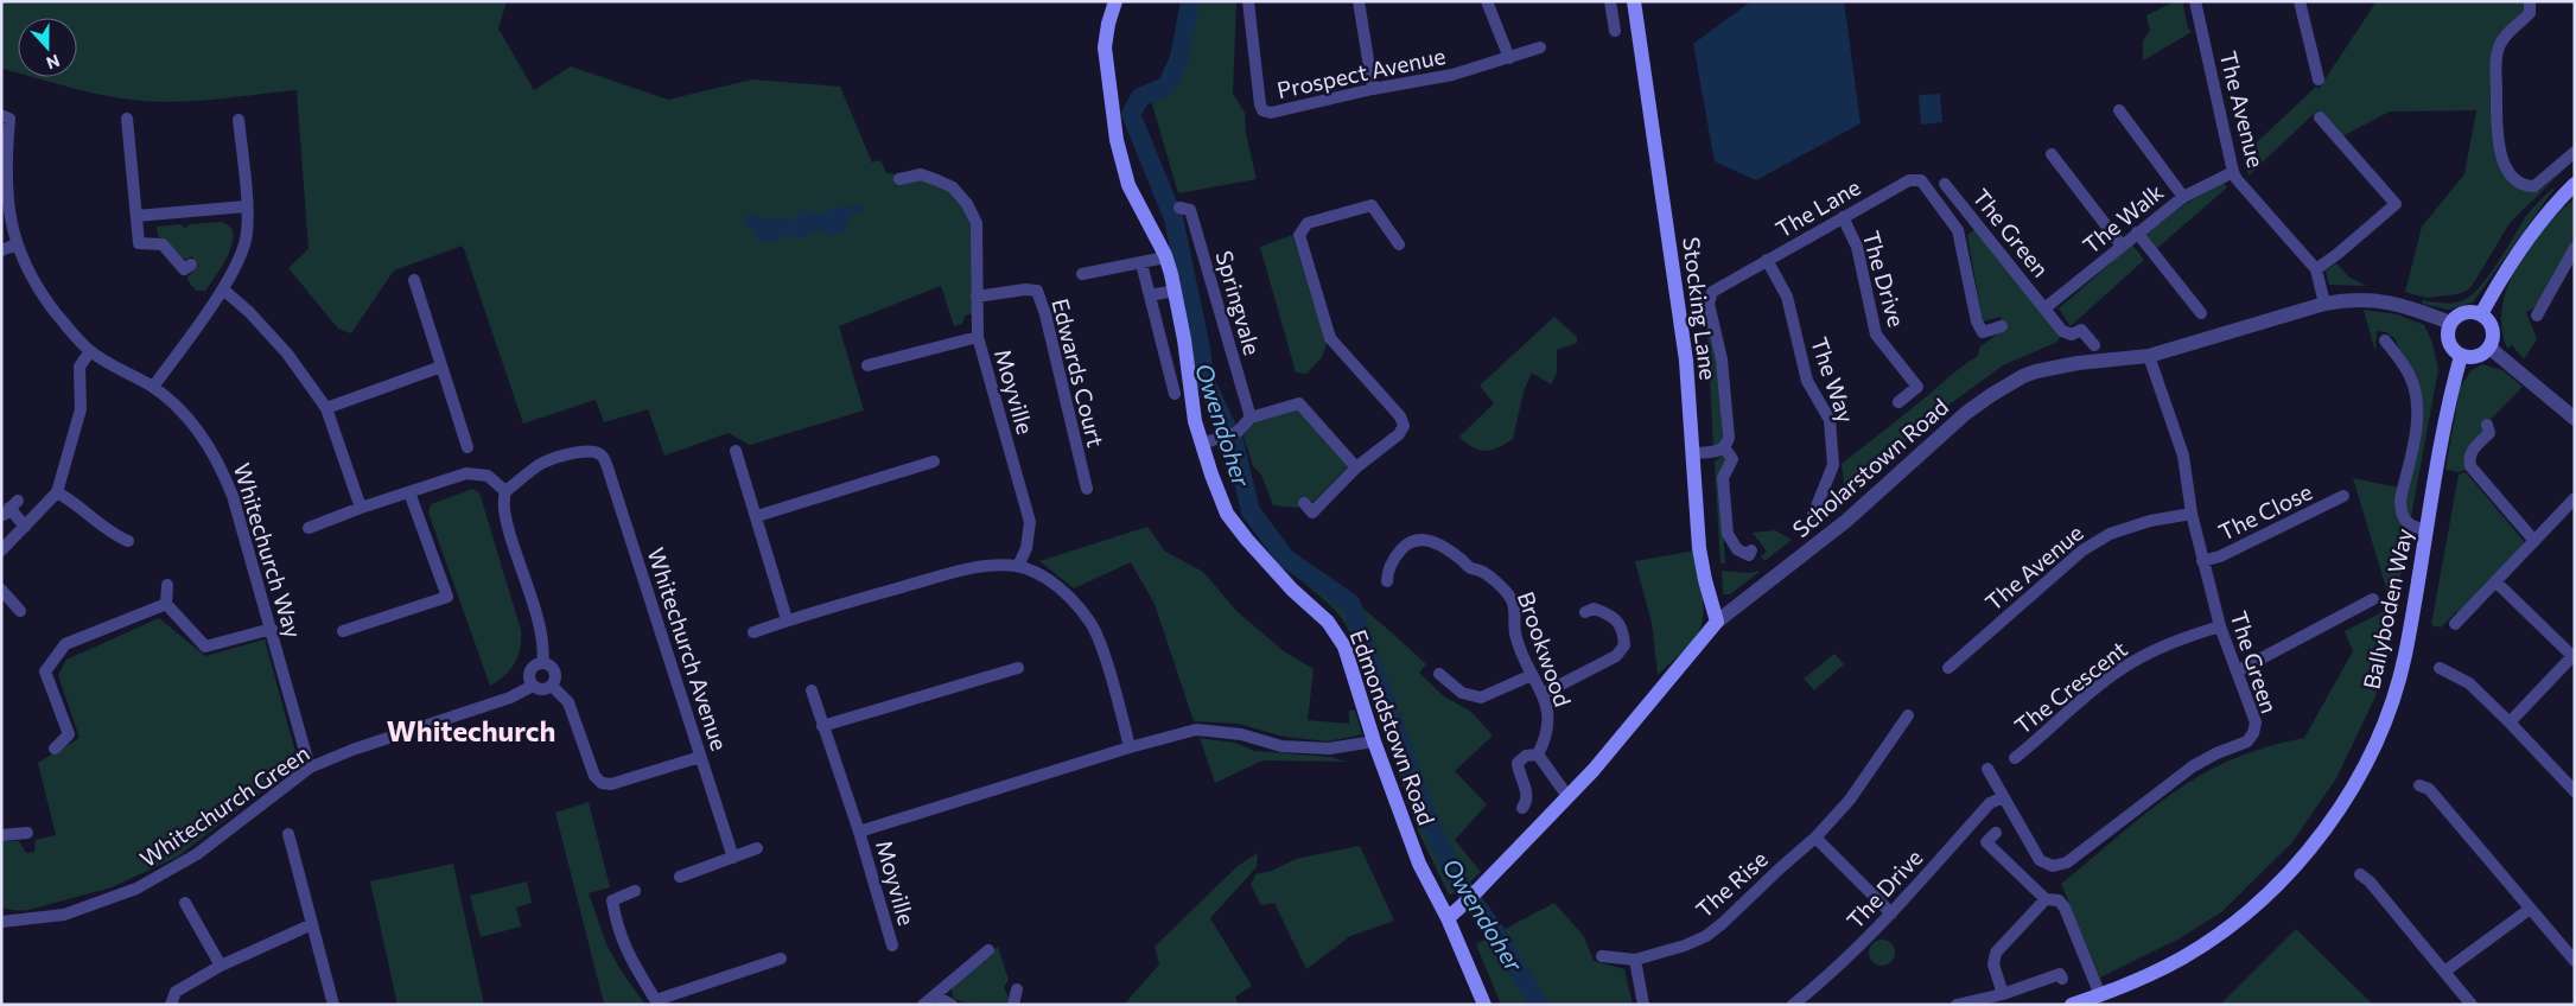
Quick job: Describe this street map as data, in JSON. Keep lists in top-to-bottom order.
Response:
{
  "streets": {
    "main road": [
      "Stocking Lane",
      "Scholarstown Road",
      "Ballyboden Way",
      "Edmondstown Road"
    ],
    "street": [
      "Prospect Avenue",
      "The Avenue",
      "The Lane",
      "The Walk",
      "The Green",
      "The Drive",
      "Springvale",
      "Edwards Court",
      "The Way",
      "Moyville",
      "The Close",
      "Whitechurch Way",
      "Whitechurch Avenue",
      "Brookwood",
      "The Crescent",
      "Whitechurch Green",
      "The Rise"
    ]
  },
  "crossings": [
    ["The Avenue", "The Walk"],
    ["The Avenue", "The Green"],
    ["The Avenue", "Scholarstown Road"],
    ["The Lane", "The Drive"],
    ["The Lane", "The Way"],
    ["The Walk", "The Green"],
    ["The Green", "The Drive"],
    ["The Green", "Scholarstown Road"],
    ["The Green", "The Close"],
    ["The Green", "The Crescent"],
    ["Stocking Lane", "Scholarstown Road"],
    ["Moyville", "Edmondstown Road"],
    ["Scholarstown Road", "Ballyboden Way"],
    ["Scholarstown Road", "Edmondstown Road"],
    ["Whitechurch Way", "Whitechurch Green"]
  ],
  "districts": ["Whitechurch"],
  "water": ["Owendoher"],
  "north": "bottom"
}
